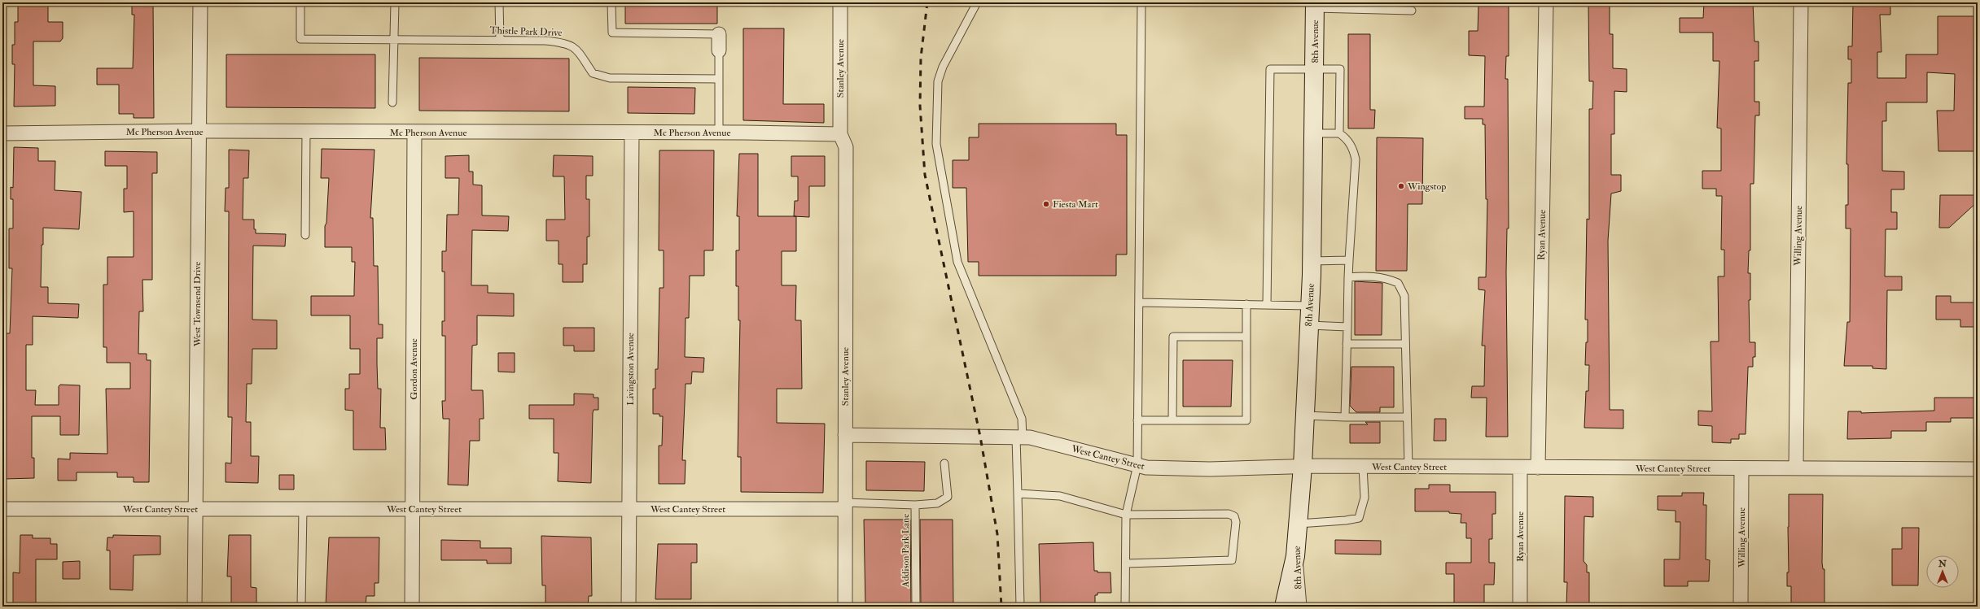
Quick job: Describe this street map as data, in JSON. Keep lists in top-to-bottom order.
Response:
{
  "streets": {
    "main road": ["8th Avenue"],
    "street": [
      "Stanley Avenue",
      "Mc Pherson Avenue",
      "Ryan Avenue",
      "Willing Avenue",
      "West Townsend Drive",
      "Gordon Avenue",
      "Livingston Avenue",
      "West Cantey Street"
    ],
    "lane": ["Thistle Park Drive", "Addison Park Lane"]
  },
  "crossings": [
    ["8th Avenue", "West Cantey Street"],
    ["Stanley Avenue", "Mc Pherson Avenue"],
    ["Stanley Avenue", "West Cantey Street"],
    ["Stanley Avenue", "Addison Park Lane"],
    ["Mc Pherson Avenue", "West Townsend Drive"],
    ["Mc Pherson Avenue", "Gordon Avenue"],
    ["Mc Pherson Avenue", "Livingston Avenue"],
    ["Ryan Avenue", "West Cantey Street"],
    ["Willing Avenue", "West Cantey Street"],
    ["West Townsend Drive", "West Cantey Street"],
    ["Gordon Avenue", "West Cantey Street"],
    ["Livingston Avenue", "West Cantey Street"],
    ["West Cantey Street", "Addison Park Lane"]
  ],
  "places": ["Wingstop", "Fiesta Mart"],
  "north": "top"
}
